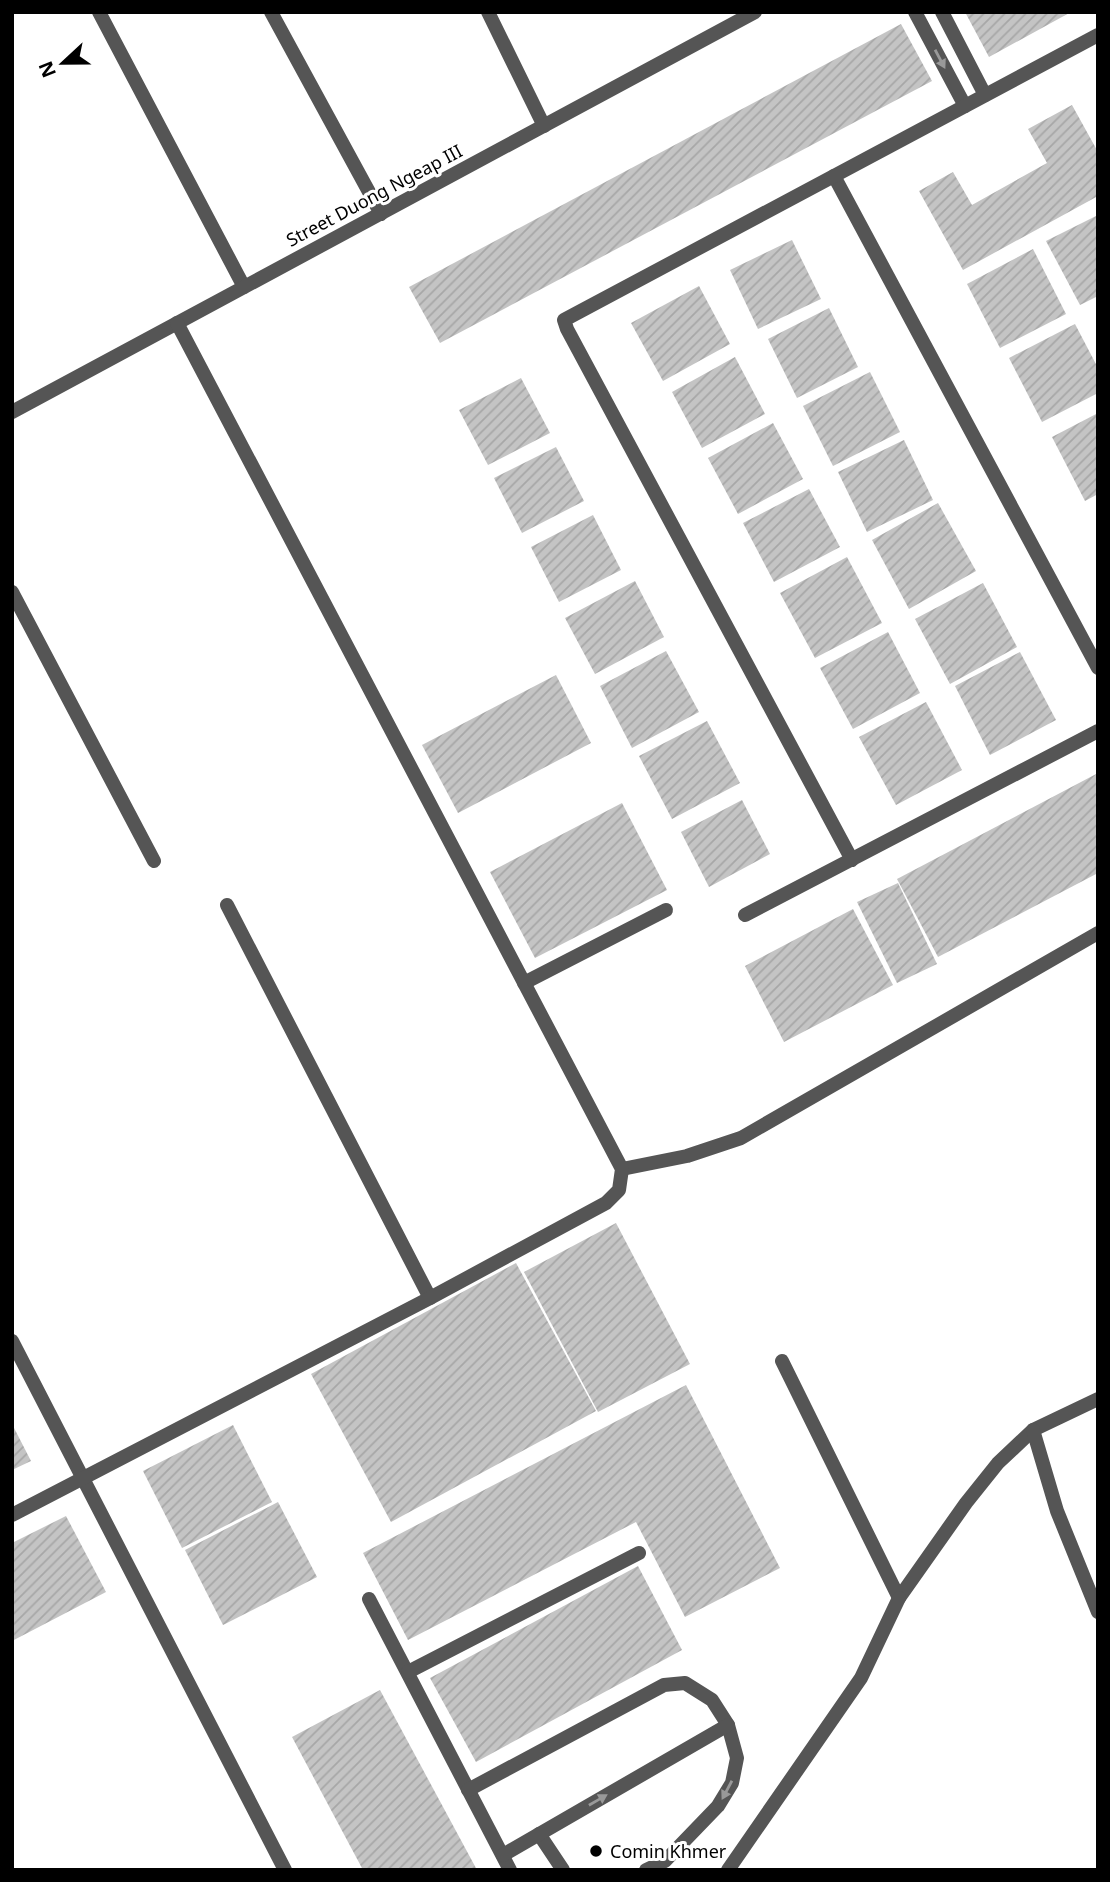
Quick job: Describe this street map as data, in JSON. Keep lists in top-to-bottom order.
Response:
{
  "streets": {
    "street": ["Street Duong Ngeap III"]
  },
  "places": ["Comin Khmer"],
  "north": "left"
}
